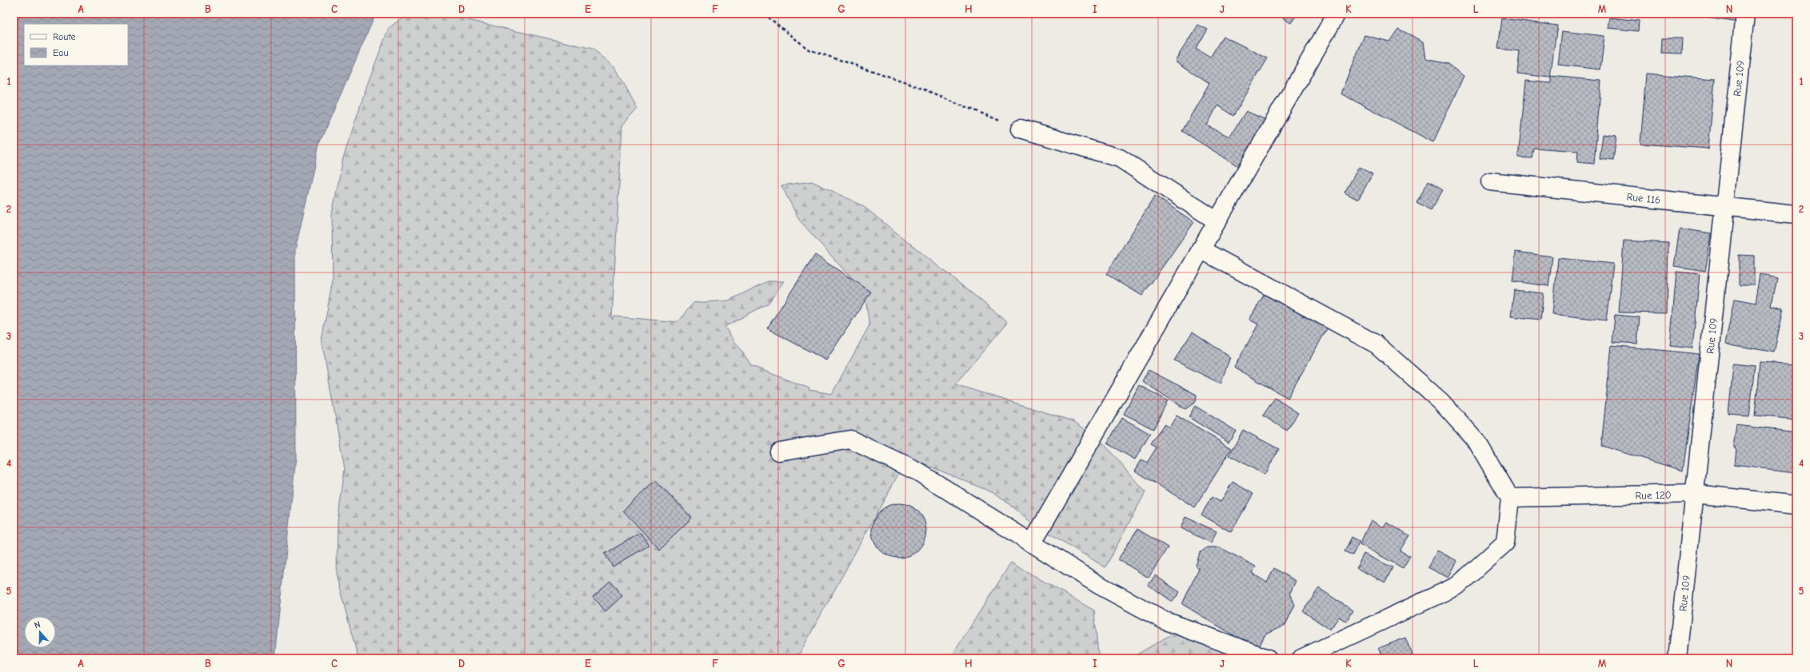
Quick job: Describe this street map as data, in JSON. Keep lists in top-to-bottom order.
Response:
{
  "streets": {
    "street": ["Rue 109", "Rue 116", "Rue 120"]
  },
  "crossings": [
    ["Rue 109", "Rue 116"],
    ["Rue 109", "Rue 120"]
  ],
  "legend": ["Route", "Eau"],
  "north": "top",
  "grid": {
    "columns": [
      "A",
      "B",
      "C",
      "D",
      "E",
      "F",
      "G",
      "H",
      "I",
      "J",
      "K",
      "L",
      "M",
      "N"
    ],
    "rows": [
      "1",
      "2",
      "3",
      "4",
      "5"
    ]
  }
}
